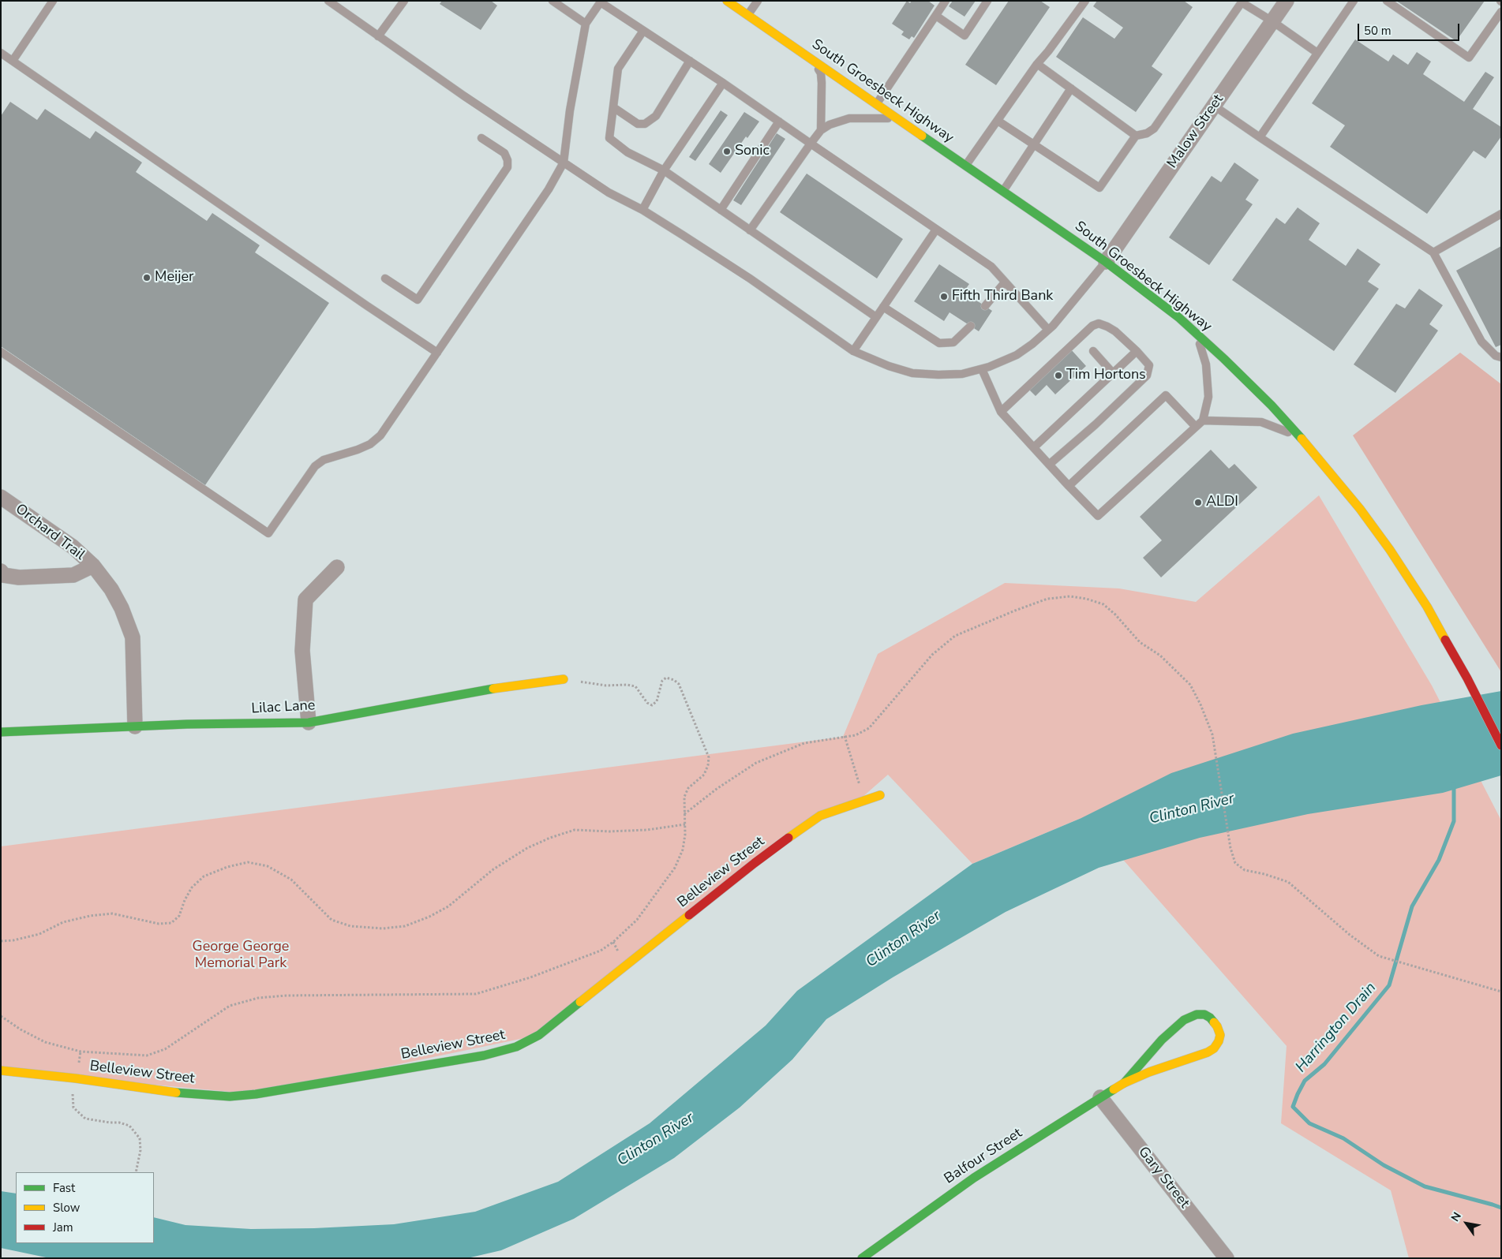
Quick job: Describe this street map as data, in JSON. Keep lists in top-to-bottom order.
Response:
{
  "streets": {
    "street": [
      "South Groesbeck Highway",
      "Malow Street",
      "Orchard Trail",
      "Lilac Lane",
      "Belleview Street",
      "Balfour Street",
      "Gary Street"
    ]
  },
  "crossings": [
    ["South Groesbeck Highway", "Malow Street"],
    ["Orchard Trail", "Lilac Lane"],
    ["Balfour Street", "Gary Street"]
  ],
  "water": ["Clinton River", "Harrington Drain"],
  "parks": ["George George Memorial Park"],
  "places": [
    "Sonic",
    "Meijer",
    "Fifth Third Bank",
    "Tim Hortons",
    "ALDI"
  ],
  "legend": ["Fast", "Slow", "Jam"],
  "scale_bar": "50 m",
  "north": "top left"
}
